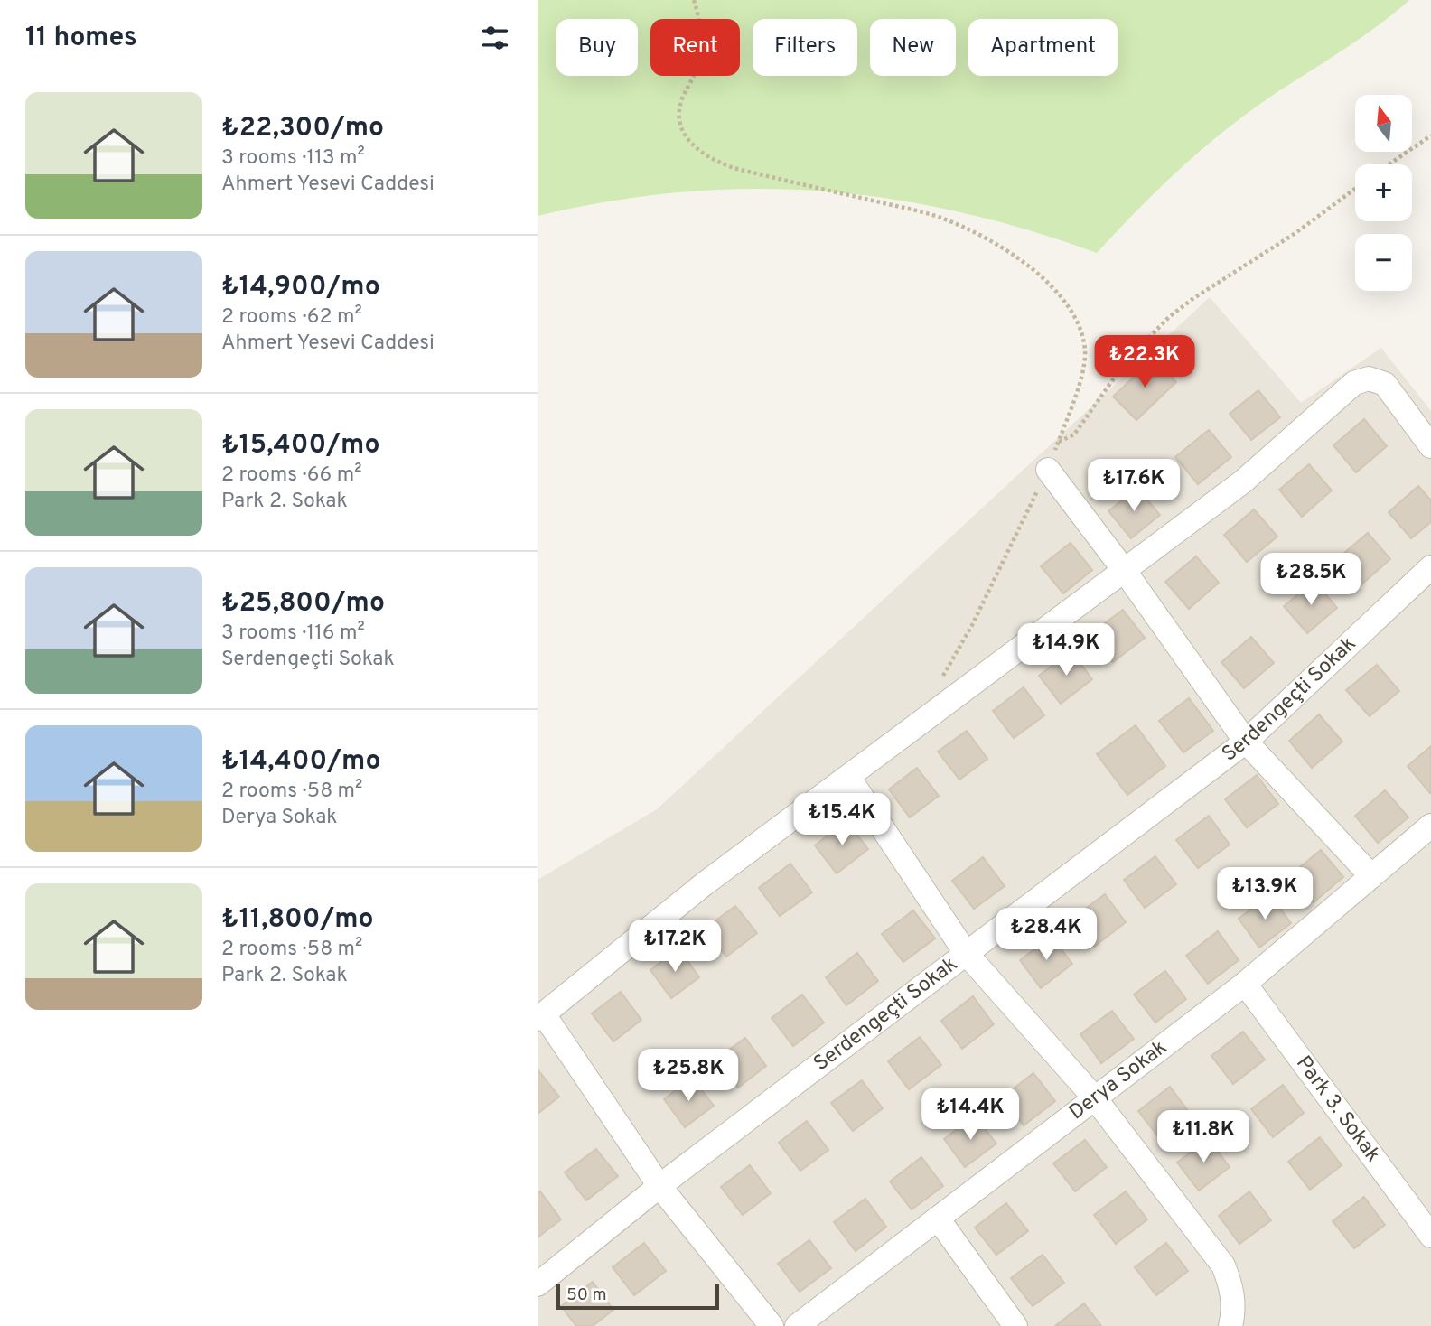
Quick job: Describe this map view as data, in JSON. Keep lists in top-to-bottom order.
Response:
{
  "streets": {
    "street": ["Serdengeçti Sokak", "Derya Sokak", "Park 3. Sokak"]
  },
  "crossings": [
    ["Derya Sokak", "Park 3. Sokak"]
  ],
  "scale_bar": "50 m",
  "north": "top",
  "page": {
    "heading": "11 homes",
    "chip": [
      "Buy",
      "Rent",
      "Filters",
      "New",
      "Apartment"
    ],
    "list": [
      {
        "name": "₺22,300/mo",
        "note": "3 rooms · 113 m² · Ahmert Yesevi Caddesi"
      },
      {
        "name": "₺14,900/mo",
        "note": "2 rooms · 62 m² · Ahmert Yesevi Caddesi"
      },
      {
        "name": "₺15,400/mo",
        "note": "2 rooms · 66 m² · Park 2. Sokak"
      },
      {
        "name": "₺25,800/mo",
        "note": "3 rooms · 116 m² · Serdengeçti Sokak"
      },
      {
        "name": "₺14,400/mo",
        "note": "2 rooms · 58 m² · Derya Sokak"
      },
      {
        "name": "₺11,800/mo",
        "note": "2 rooms · 58 m² · Park 2. Sokak"
      }
    ],
    "map_buttons": ["+", "−"],
    "price": [
      "₺22.3K",
      "₺17.6K",
      "₺28.5K",
      "₺14.9K",
      "₺15.4K",
      "₺13.9K",
      "₺28.4K",
      "₺17.2K",
      "₺25.8K",
      "₺14.4K",
      "₺11.8K"
    ],
    "scale": "50 m"
  }
}
